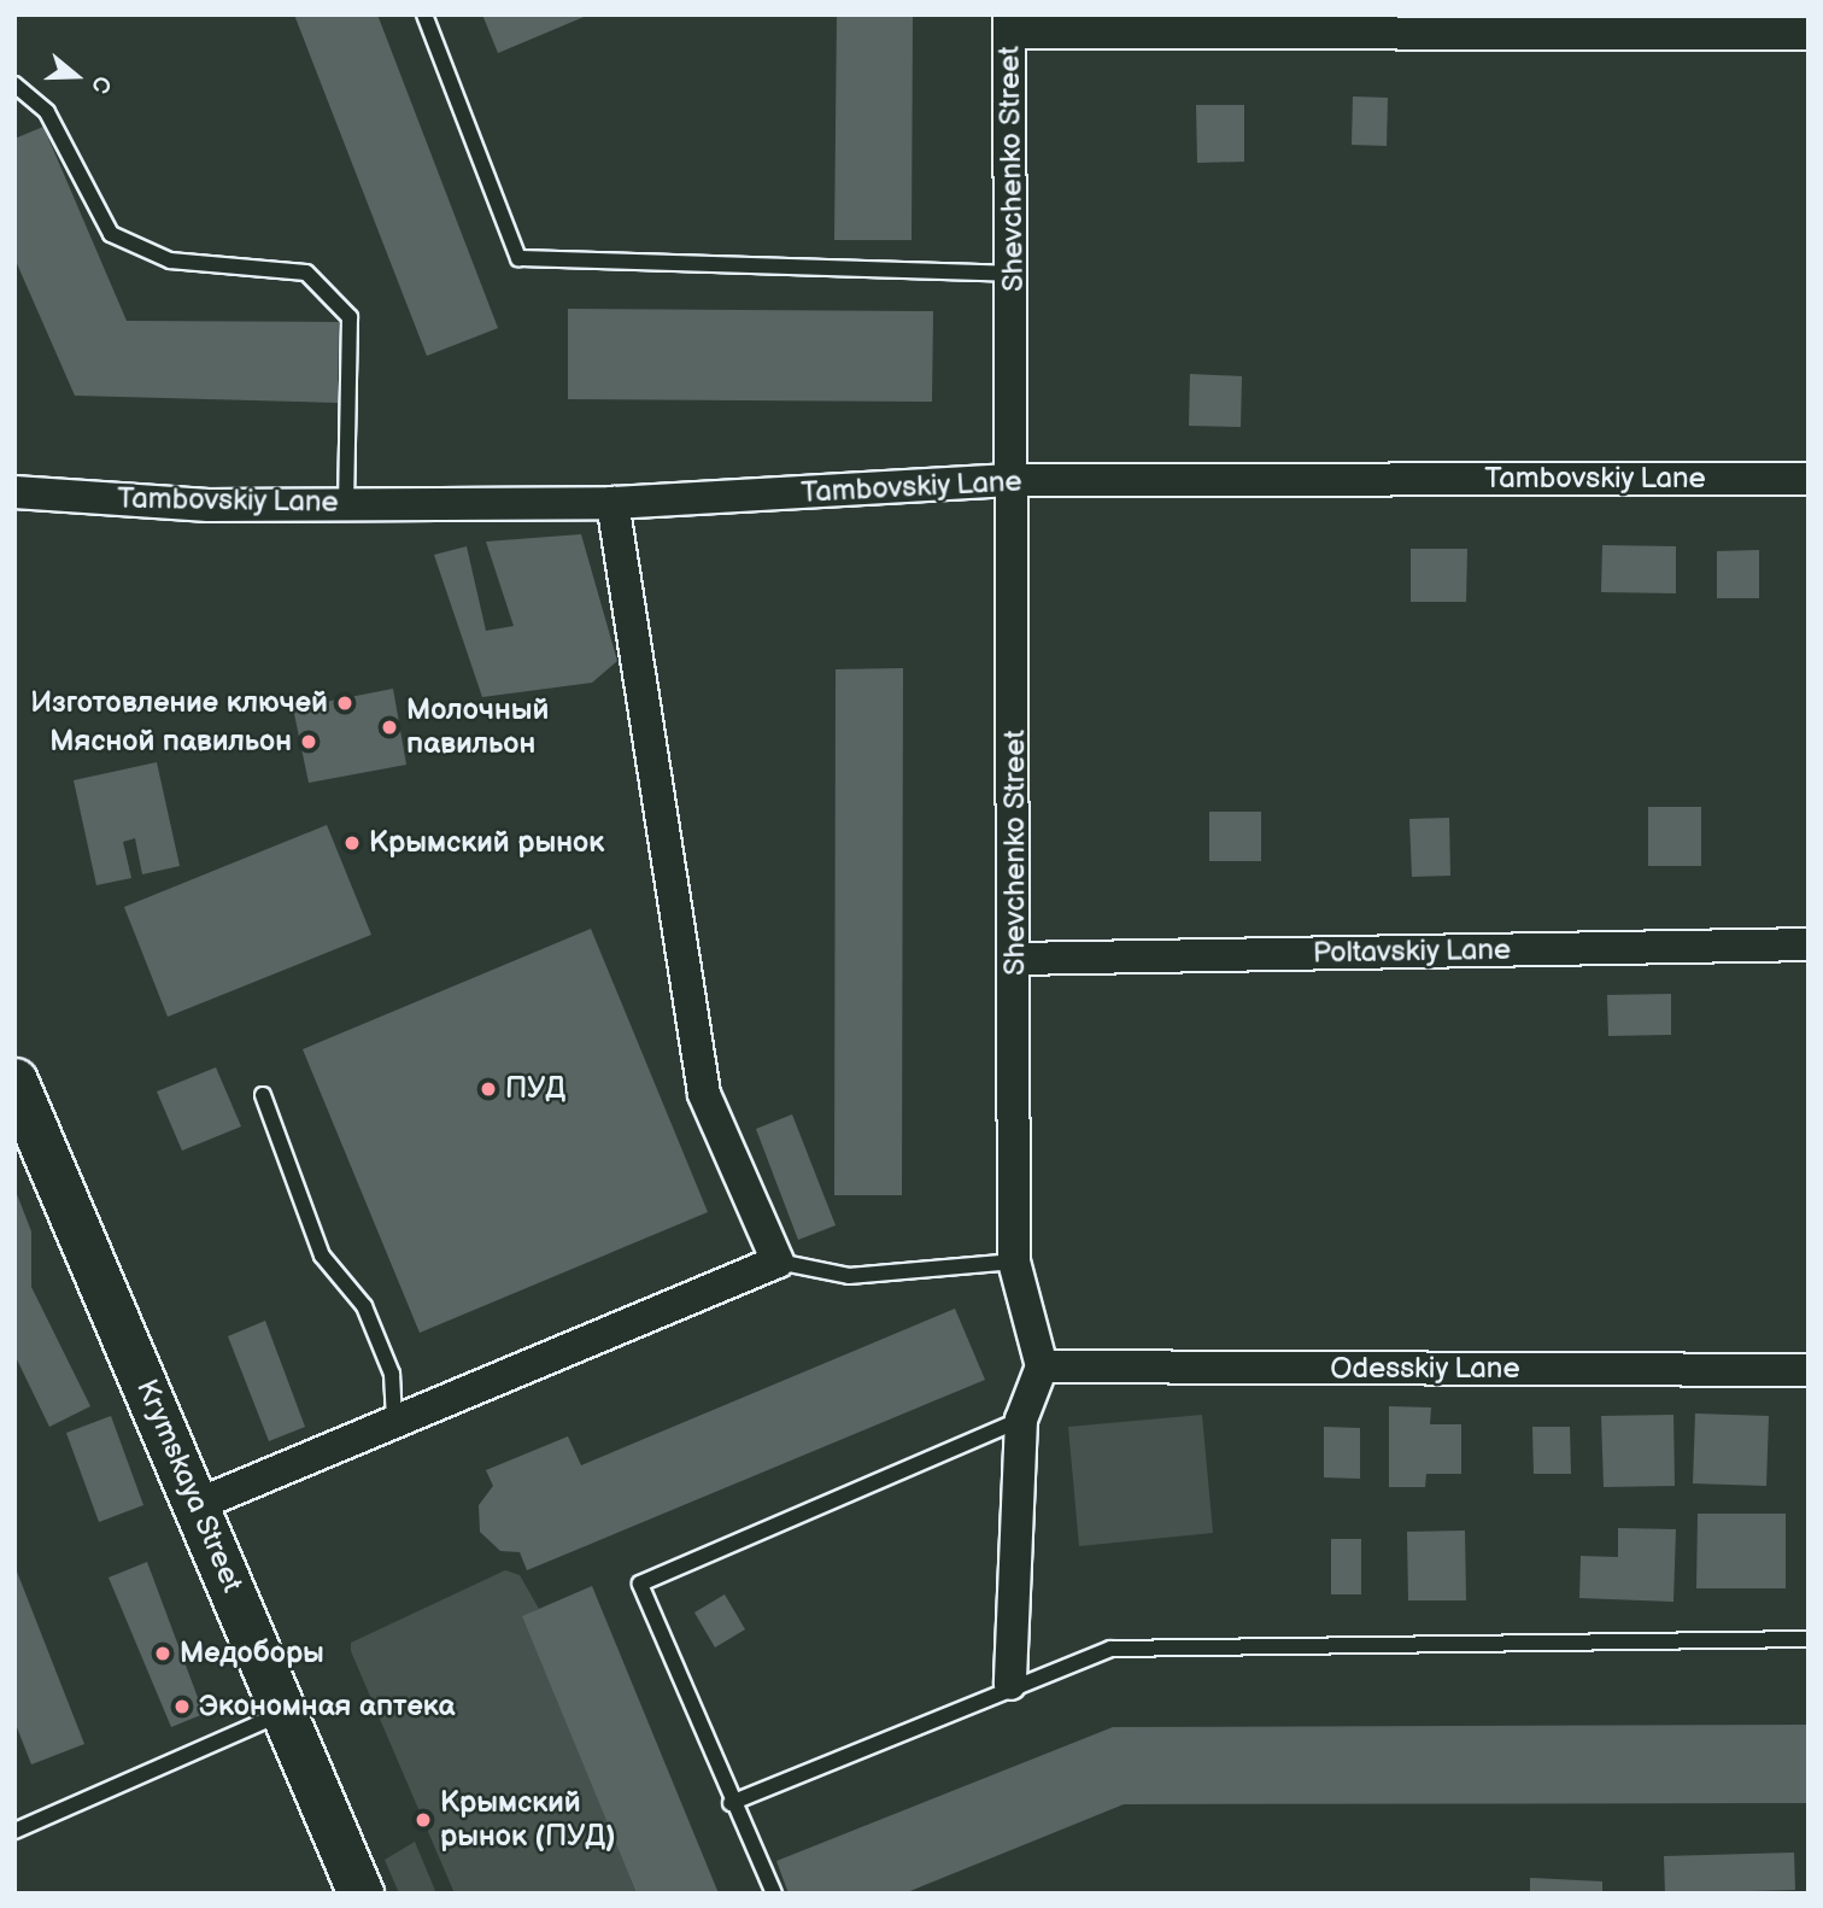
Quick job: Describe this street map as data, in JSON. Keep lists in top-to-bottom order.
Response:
{
  "streets": {
    "main road": ["Krymskaya Street"],
    "street": [
      "Shevchenko Street",
      "Tambovskiy Lane",
      "Poltavskiy Lane",
      "Odesskiy Lane"
    ]
  },
  "crossings": [
    ["Shevchenko Street", "Tambovskiy Lane"],
    ["Shevchenko Street", "Poltavskiy Lane"],
    ["Shevchenko Street", "Odesskiy Lane"]
  ],
  "places": [
    "Изготовление ключей",
    "Молочный павильон",
    "Мясной павильон",
    "Крымский рынок",
    "ПУД",
    "Медоборы",
    "Экономная аптека",
    "Крымский рынок (ПУД)"
  ],
  "north": "right"
}
